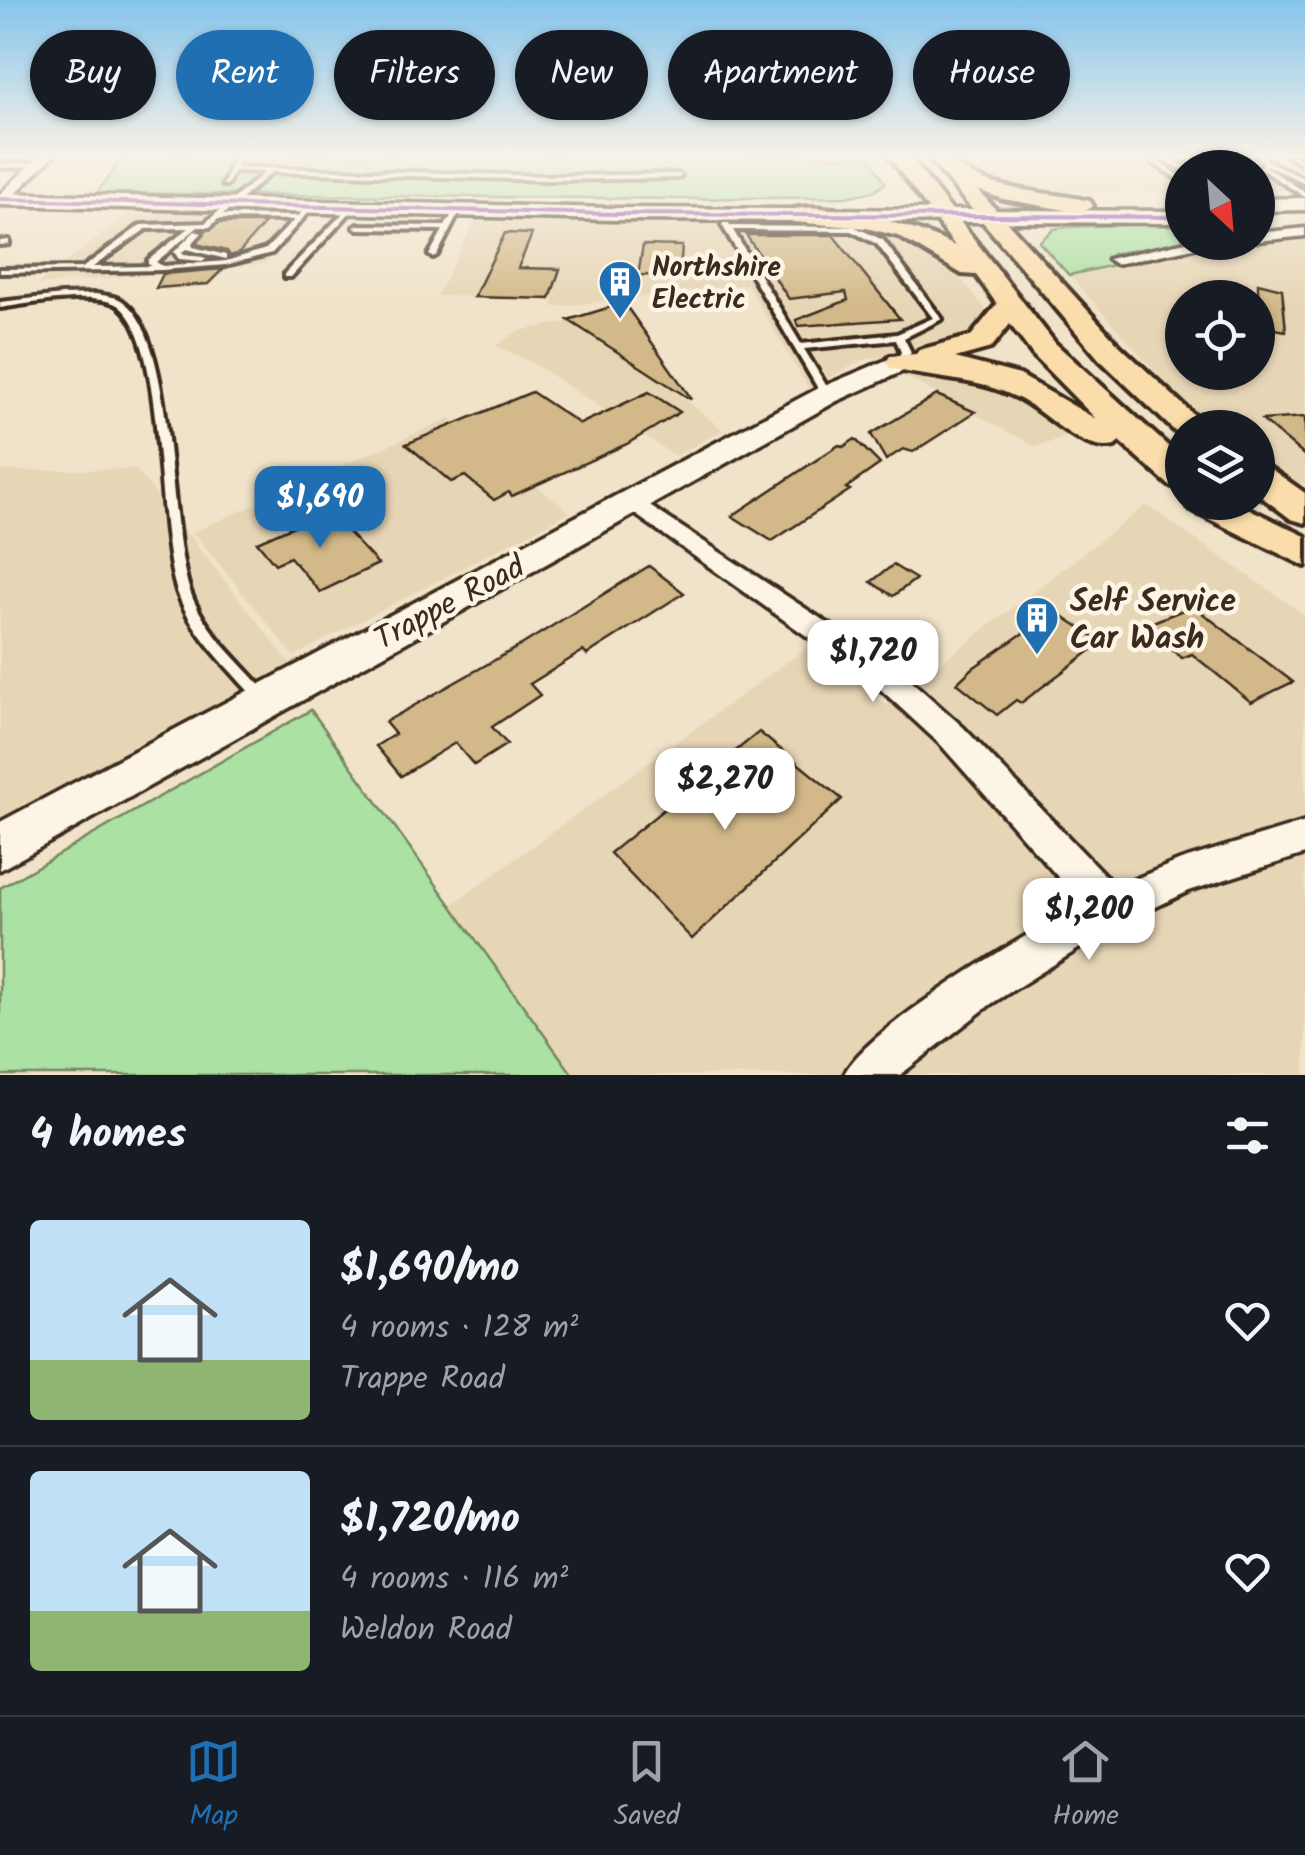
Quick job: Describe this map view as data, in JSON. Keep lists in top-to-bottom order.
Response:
{
  "streets": {
    "main road": ["Trappe Road"]
  },
  "places": {
    "building": ["Northshire Electric", "Self Service Car Wash"]
  },
  "north": "bottom right",
  "page": {
    "chip": [
      "Buy",
      "Rent",
      "Filters",
      "New",
      "Apartment",
      "House"
    ],
    "price": [
      "$1,690",
      "$1,720",
      "$2,270",
      "$1,200"
    ],
    "heading": "4 homes",
    "list": [
      {
        "name": "$1,690/mo",
        "note": "4 rooms · 128 m² · Trappe Road"
      },
      {
        "name": "$1,720/mo",
        "note": "4 rooms · 116 m² · Weldon Road"
      }
    ],
    "tabs": ["Map", "Saved", "Home"]
  }
}
